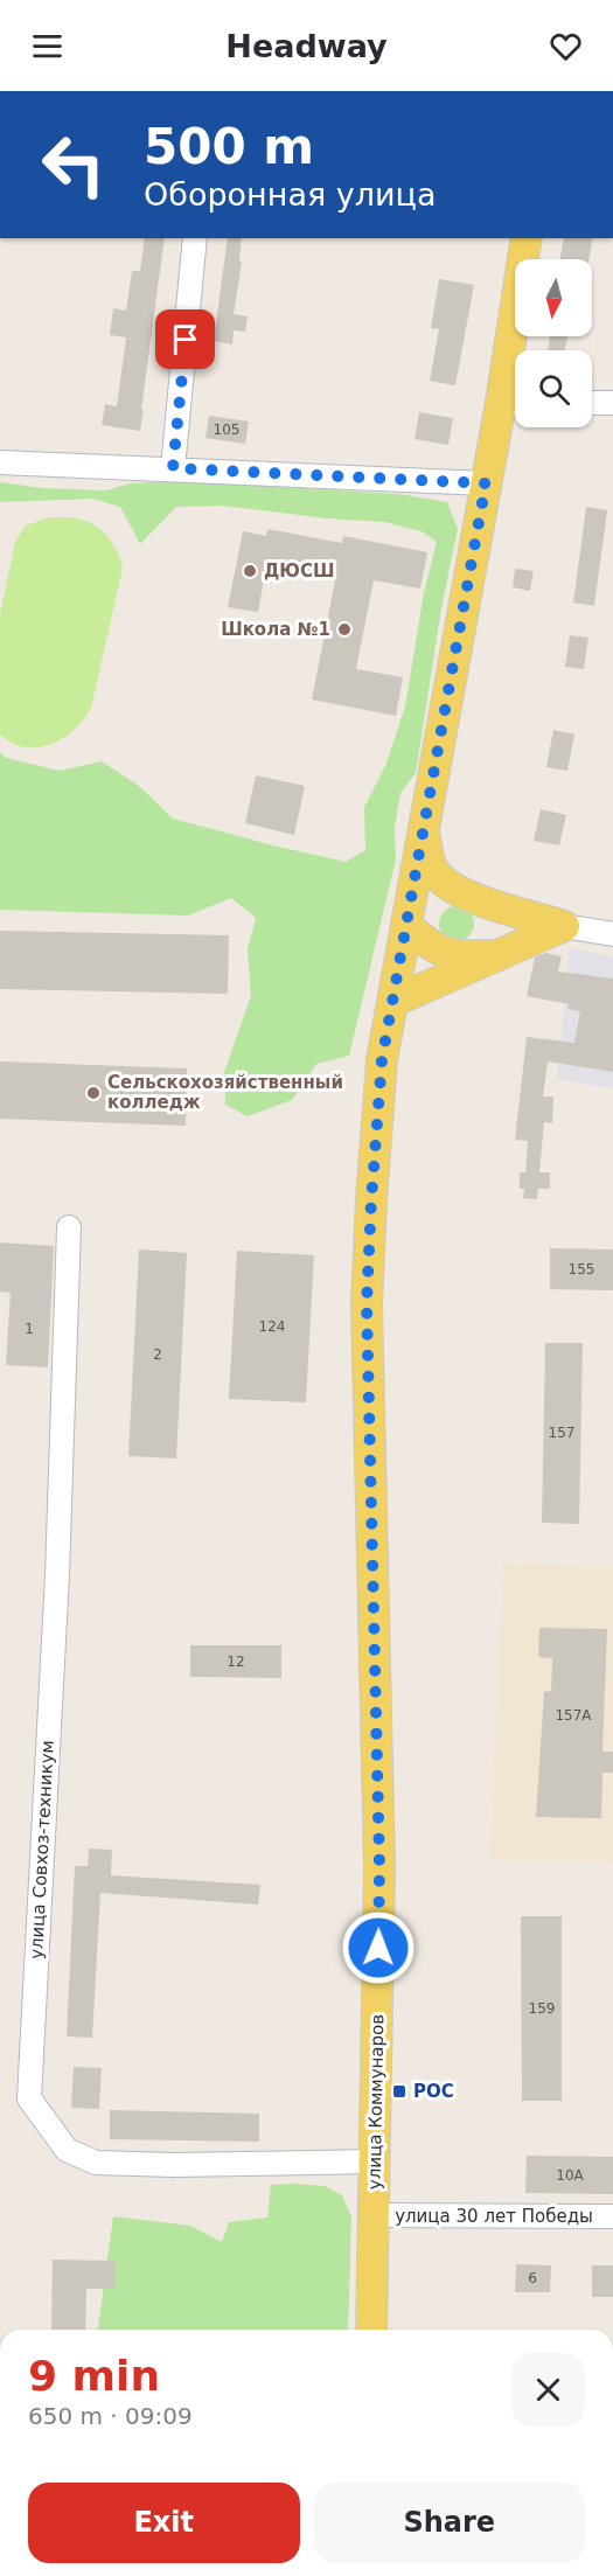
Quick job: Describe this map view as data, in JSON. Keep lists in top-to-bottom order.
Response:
{
  "streets": {
    "main road": ["улица Коммунаров"],
    "street": ["улица Совхоз-техникум", "улица 30 лет Победы"]
  },
  "crossings": [
    ["улица Совхоз-техникум", "улица Коммунаров"],
    ["улица Коммунаров", "улица 30 лет Победы"]
  ],
  "places": {
    "other": ["ДЮСШ", "Школа №1", "Сельскохозяйственный колледж"],
    "transit": ["РОС"]
  },
  "house_numbers": [
    "105",
    "155",
    "124",
    "1",
    "2",
    "157",
    "12",
    "157А",
    "159",
    "10А",
    "6"
  ],
  "north": "bottom",
  "page": {
    "header": "Headway",
    "turn": ["500 m", "Оборонная улица"],
    "heading": ["9 min", "650 m · 09:09"],
    "buttons": ["Exit", "Share"]
  }
}
